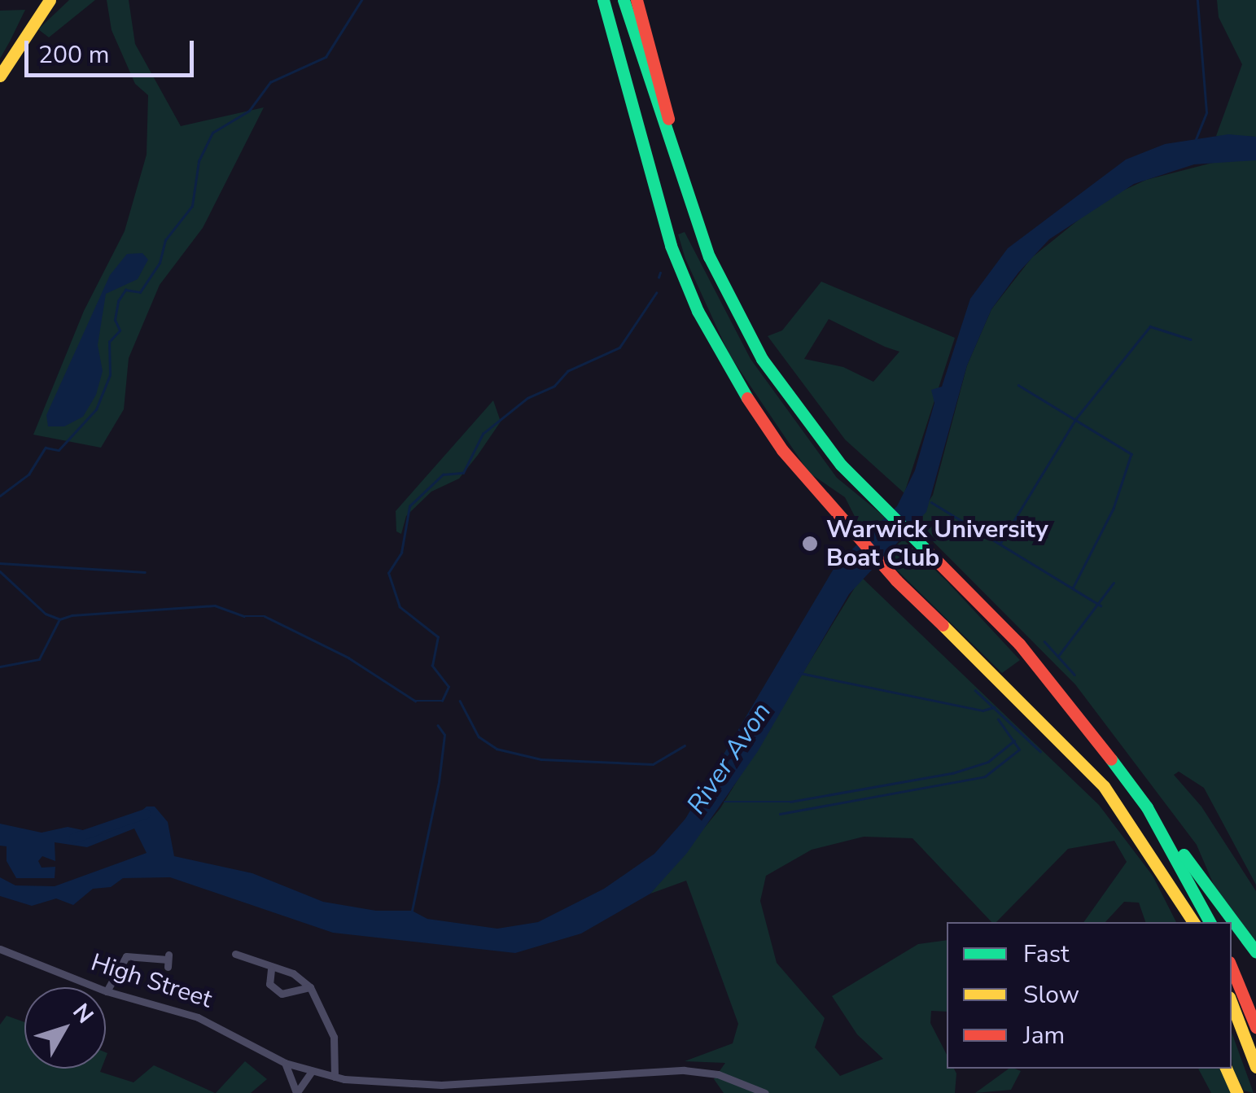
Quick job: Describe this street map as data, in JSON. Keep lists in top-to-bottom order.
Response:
{
  "streets": {
    "street": ["High Street"]
  },
  "water": ["River Avon"],
  "places": ["Warwick University Boat Club"],
  "legend": ["Fast", "Slow", "Jam"],
  "scale_bar": "200 m",
  "north": "top right"
}
